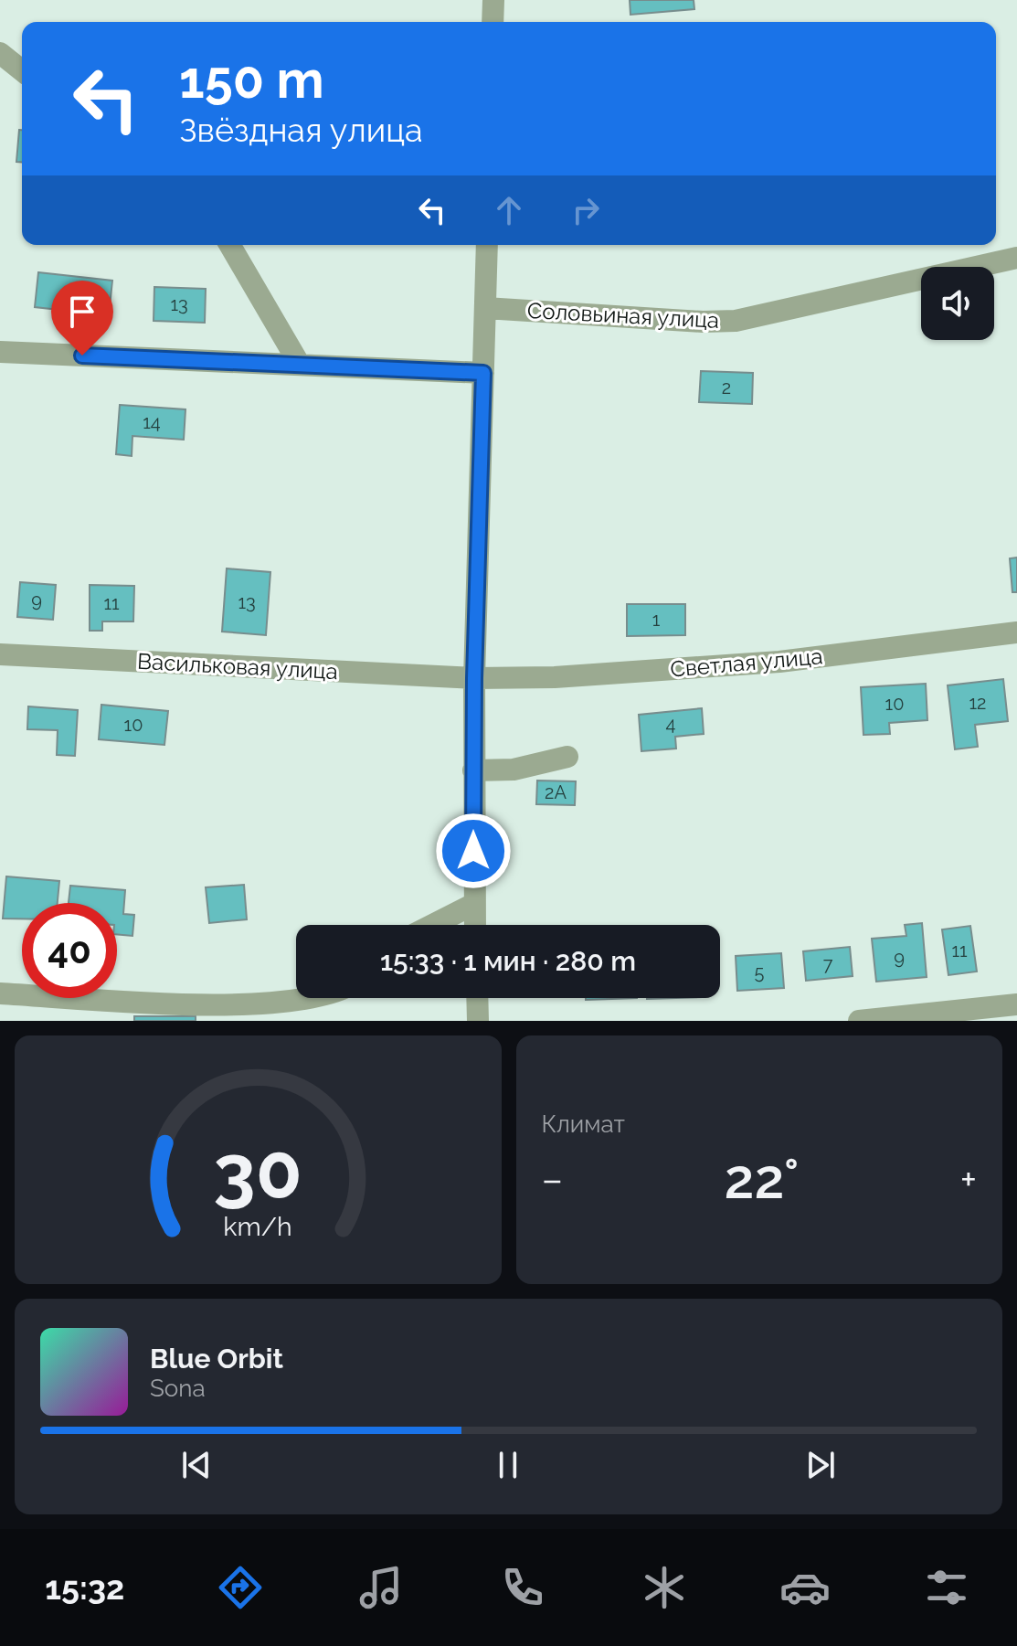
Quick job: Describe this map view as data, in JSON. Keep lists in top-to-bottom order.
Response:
{
  "streets": {
    "street": ["Соловьиная улица", "Светлая улица", "Васильковая улица"]
  },
  "crossings": [
    ["Светлая улица", "Васильковая улица"]
  ],
  "house_numbers": [
    "13",
    "2",
    "14",
    "9",
    "13",
    "11",
    "1",
    "12",
    "10",
    "4",
    "10",
    "2А",
    "11",
    "9",
    "7",
    "5"
  ],
  "page": {
    "turn": ["150 m", "Звёздная улица"],
    "limit": "40",
    "trip": "15:33 · 1 мин · 280 m",
    "tile": "Климат",
    "heat": ["−", "22°", "+"],
    "song": ["Blue Orbit", "Sona"],
    "tabs": "15:32",
    "gauge": ["30", "km/h"]
  }
}
